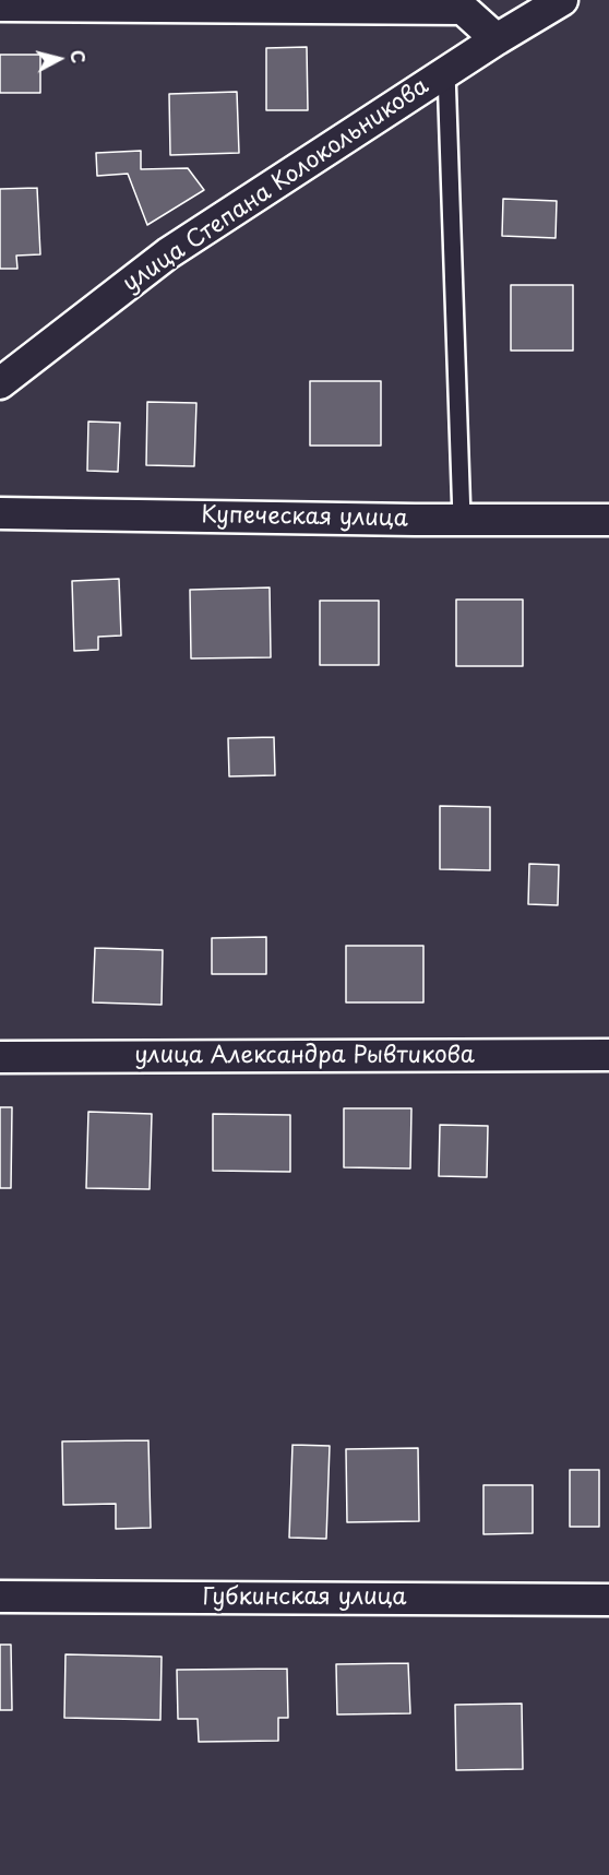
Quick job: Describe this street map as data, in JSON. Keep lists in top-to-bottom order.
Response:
{
  "streets": {
    "street": [
      "улица Степана Колокольникова",
      "Купеческая улица",
      "улица Александра Рывтикова",
      "Губкинская улица"
    ]
  },
  "north": "right"
}
